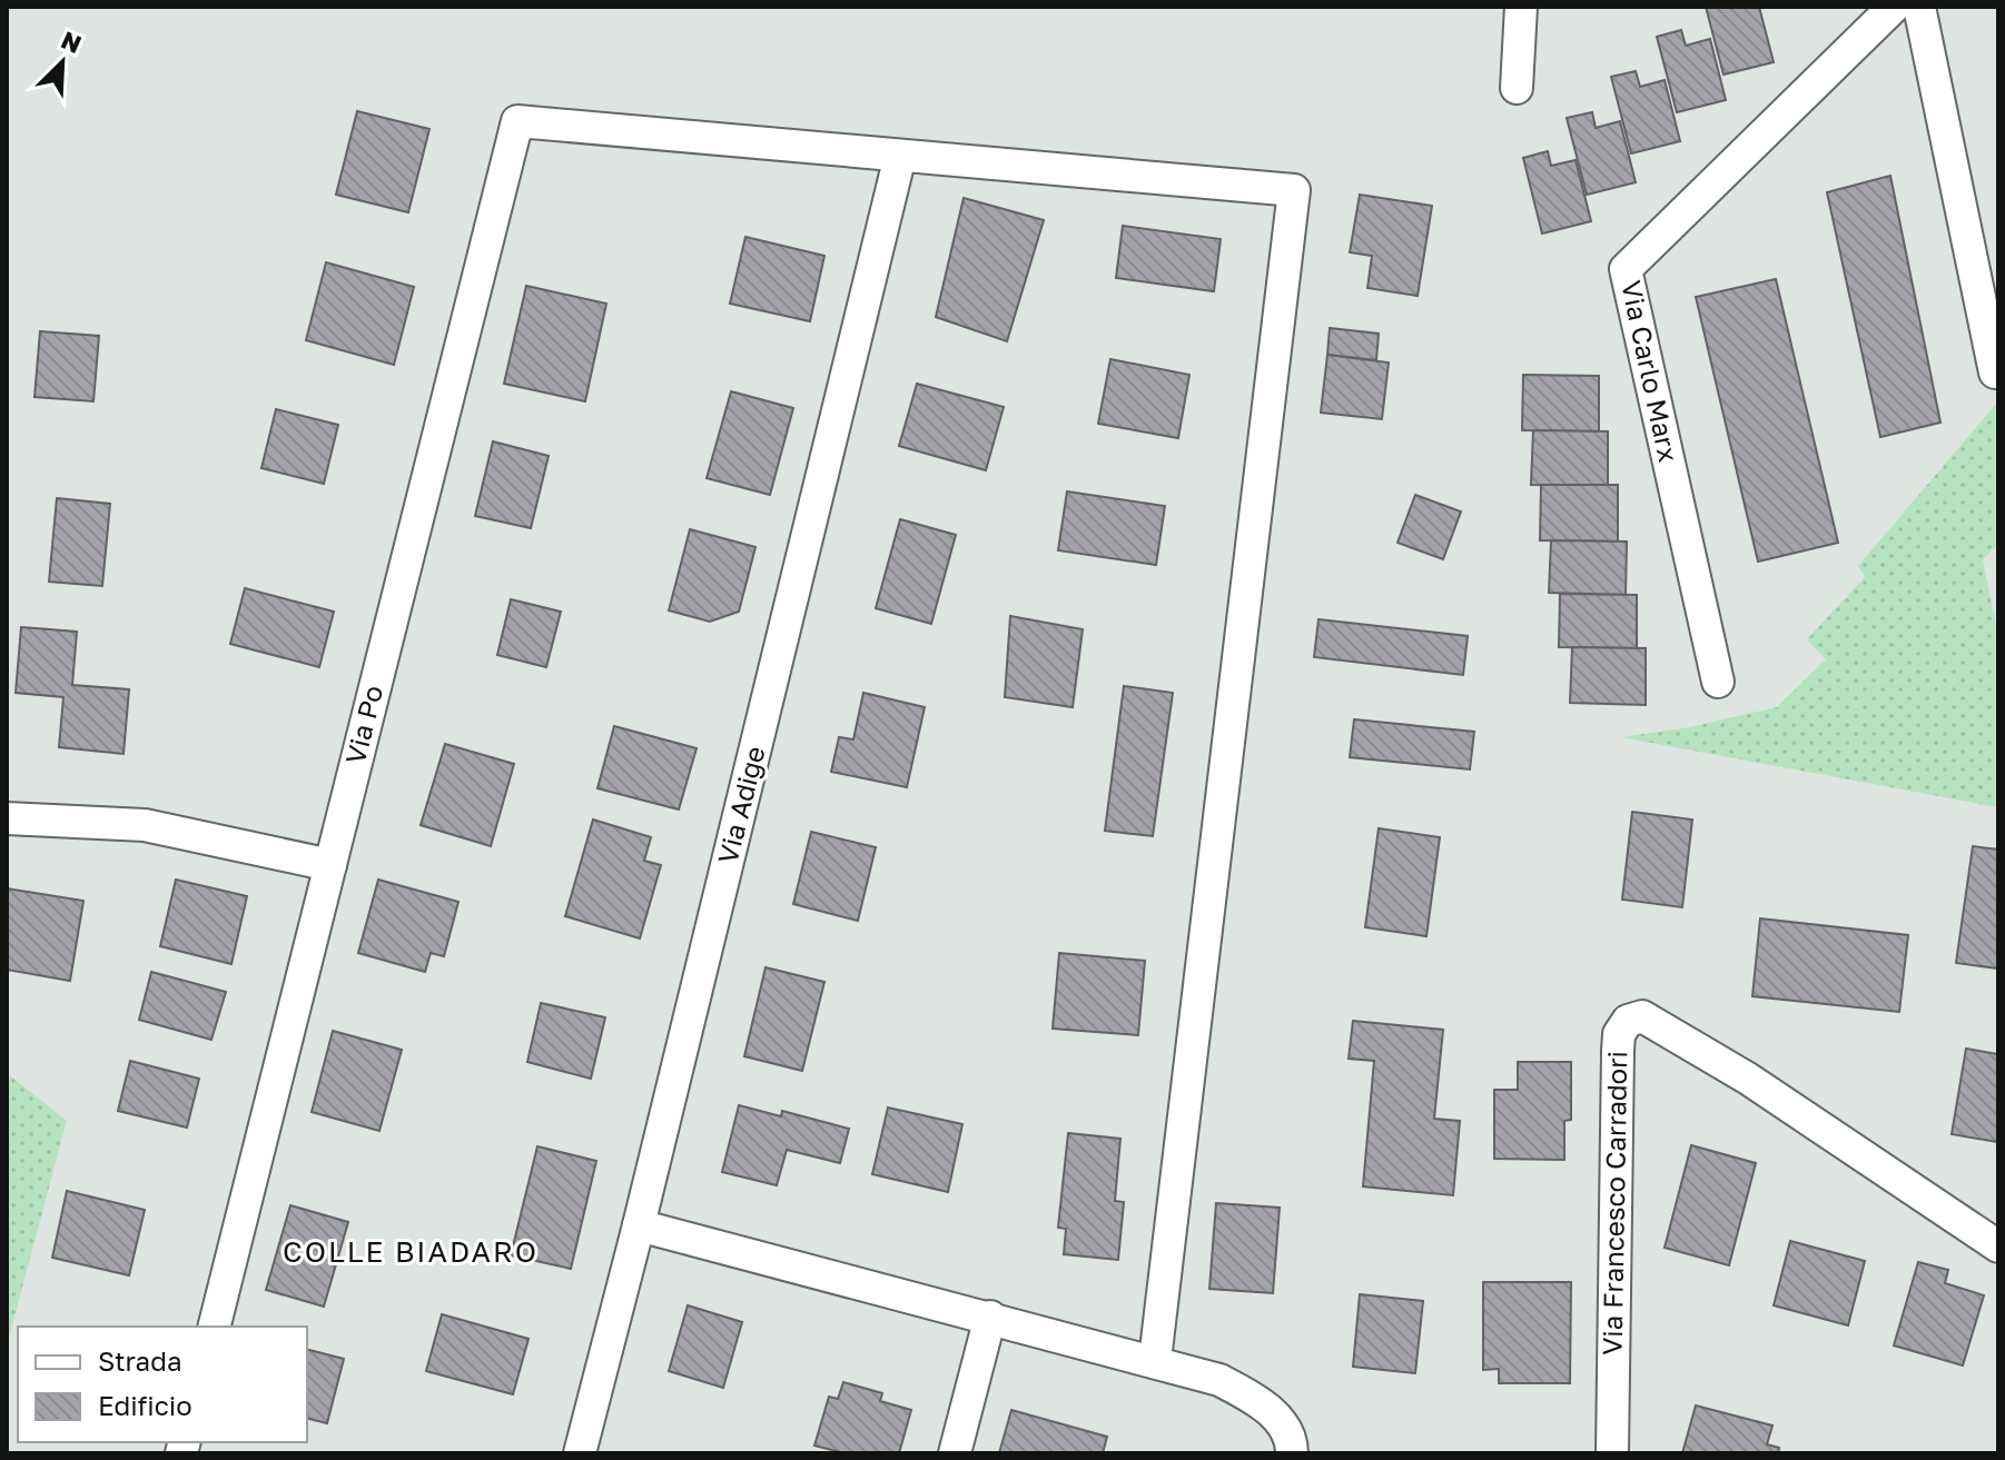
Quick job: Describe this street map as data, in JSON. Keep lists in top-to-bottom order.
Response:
{
  "streets": {
    "street": [
      "Via Carlo Marx",
      "Via Po",
      "Via Adige",
      "Via Francesco Carradori"
    ]
  },
  "crossings": [
    ["Via Po", "Via Adige"]
  ],
  "districts": ["COLLE BIADARO"],
  "legend": ["Strada", "Edificio"],
  "north": "top right"
}
